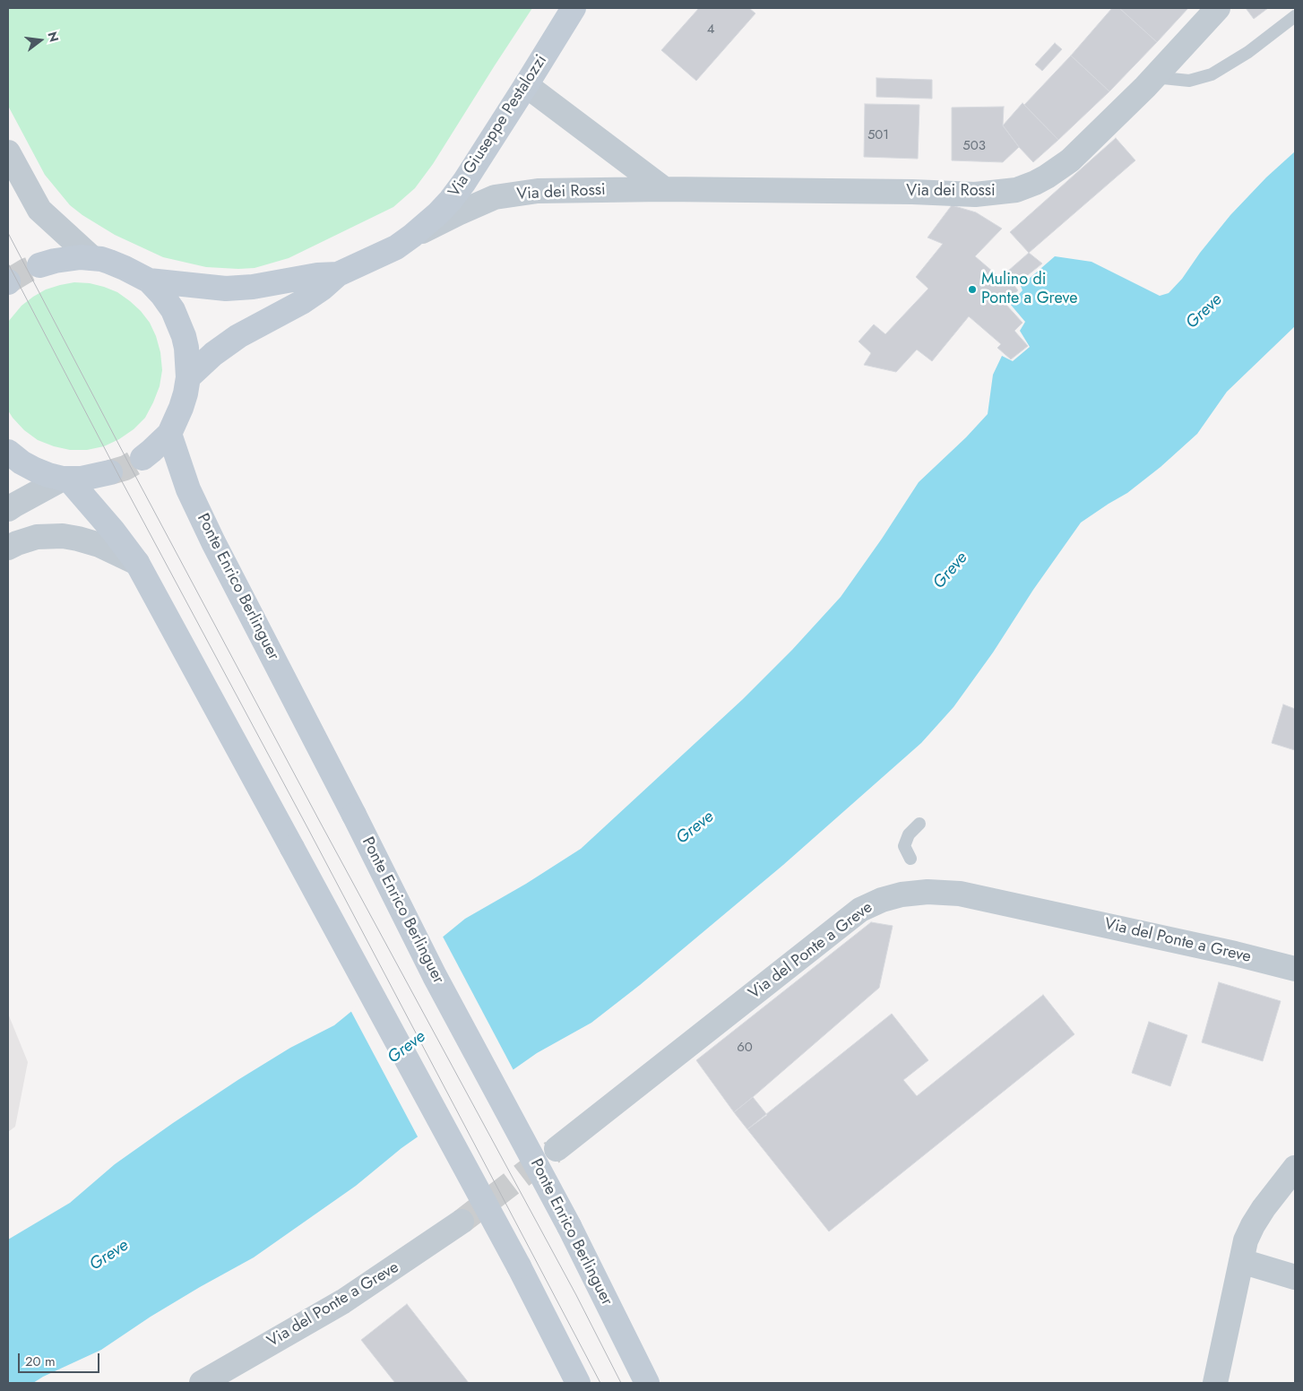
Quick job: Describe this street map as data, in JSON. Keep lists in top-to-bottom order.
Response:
{
  "streets": {
    "main road": ["Via Giuseppe Pestalozzi", "Ponte Enrico Berlinguer"],
    "street": ["Via dei Rossi", "Via del Ponte a Greve"]
  },
  "crossings": [
    ["Via Giuseppe Pestalozzi", "Via dei Rossi"]
  ],
  "water": ["Greve"],
  "places": ["Mulino di Ponte a Greve"],
  "house_numbers": [
    "4",
    "501",
    "503",
    "60"
  ],
  "scale_bar": "20 m",
  "north": "right"
}
